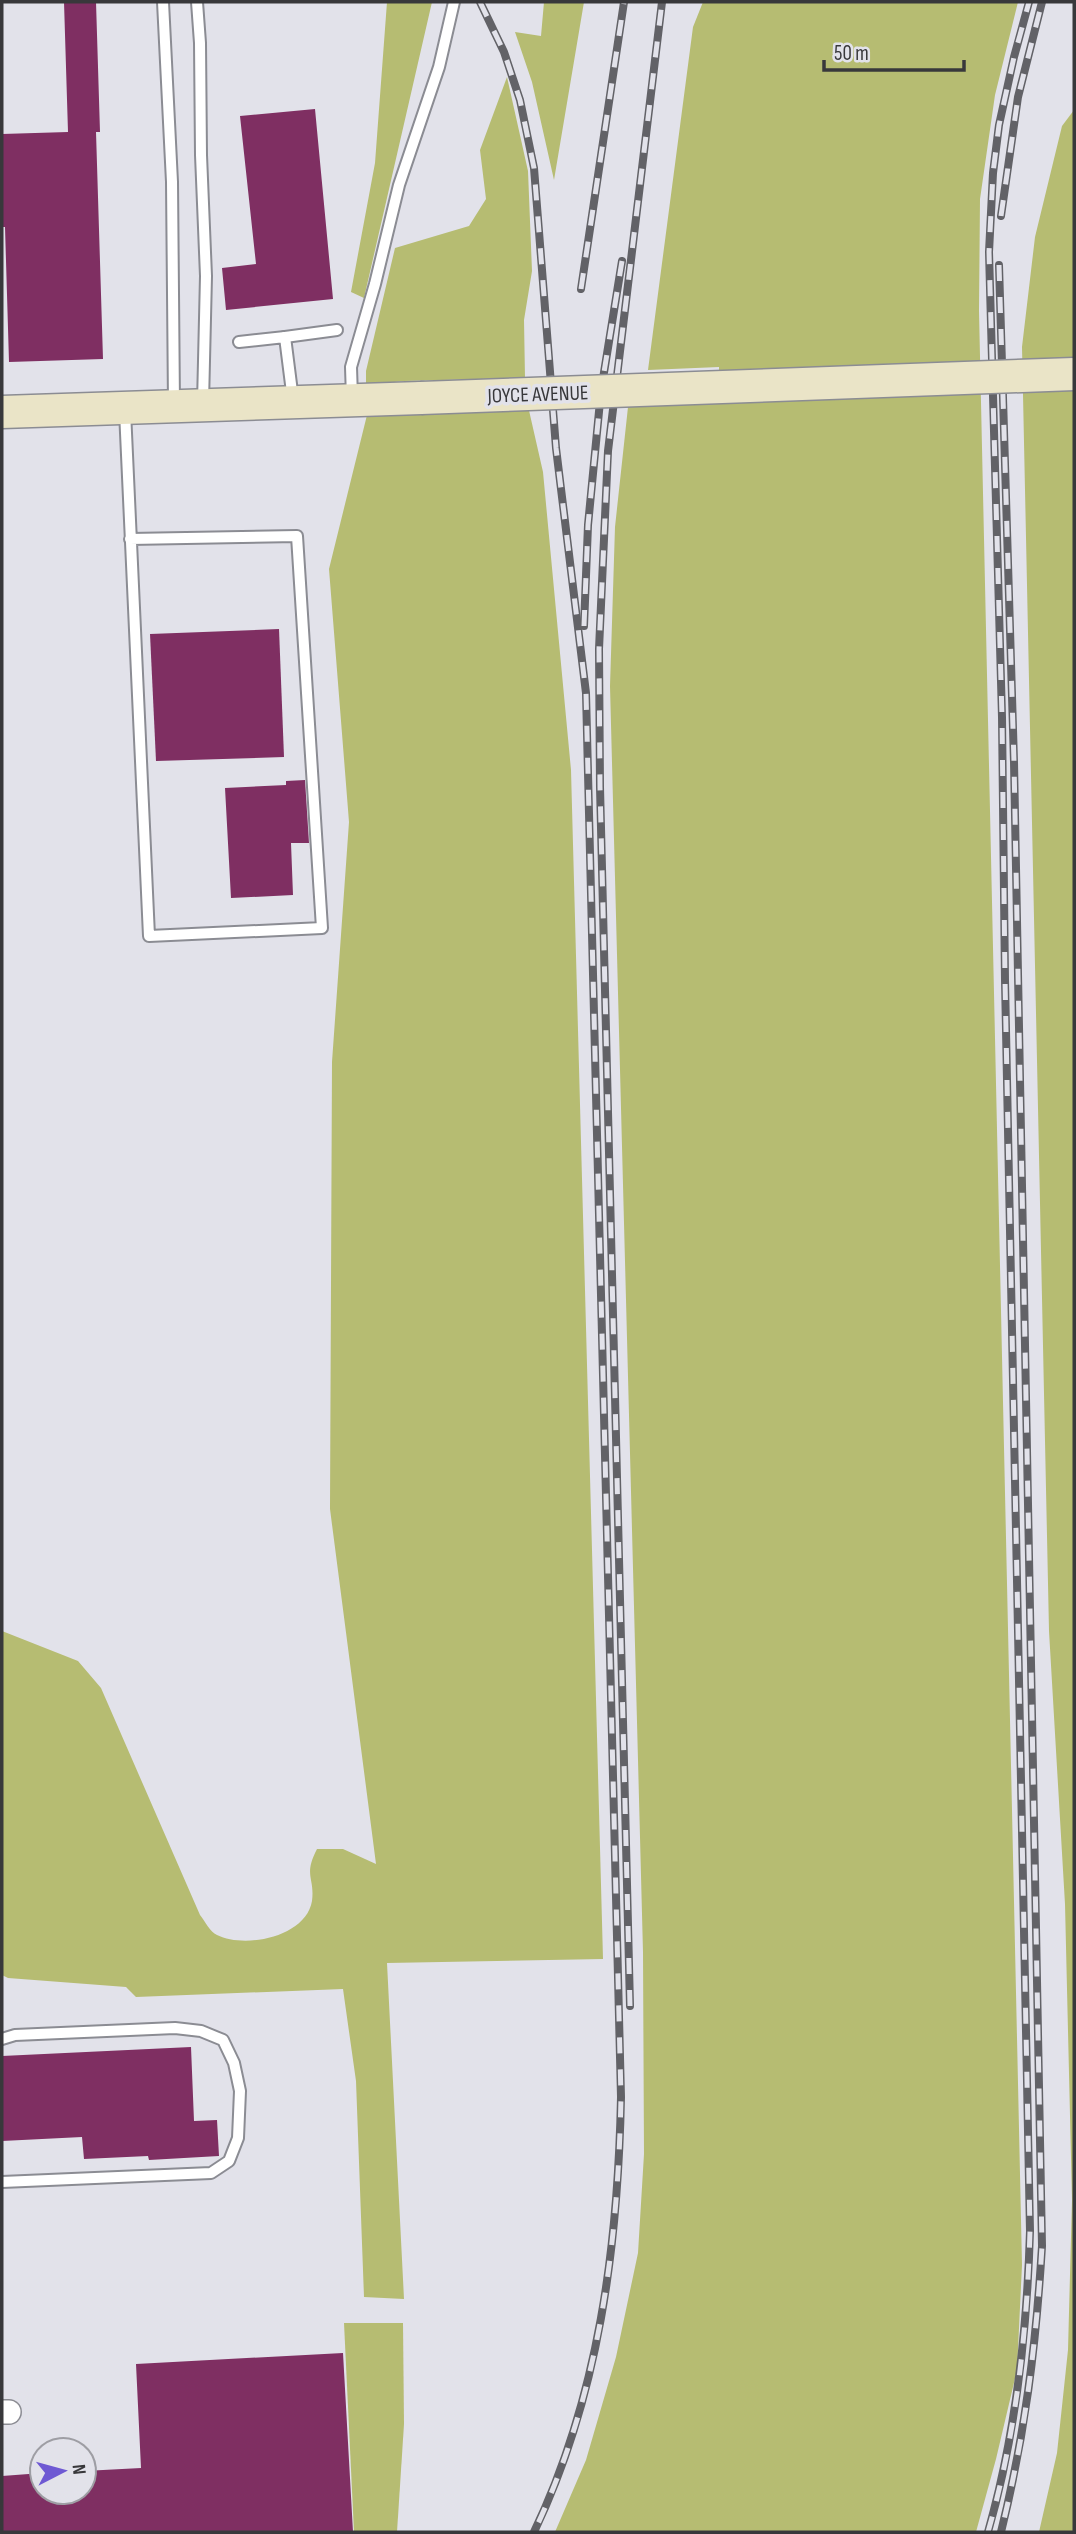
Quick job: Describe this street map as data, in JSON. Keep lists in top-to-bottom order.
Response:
{
  "streets": {
    "street": ["JOYCE AVENUE"]
  },
  "scale_bar": "50 m",
  "north": "right"
}
